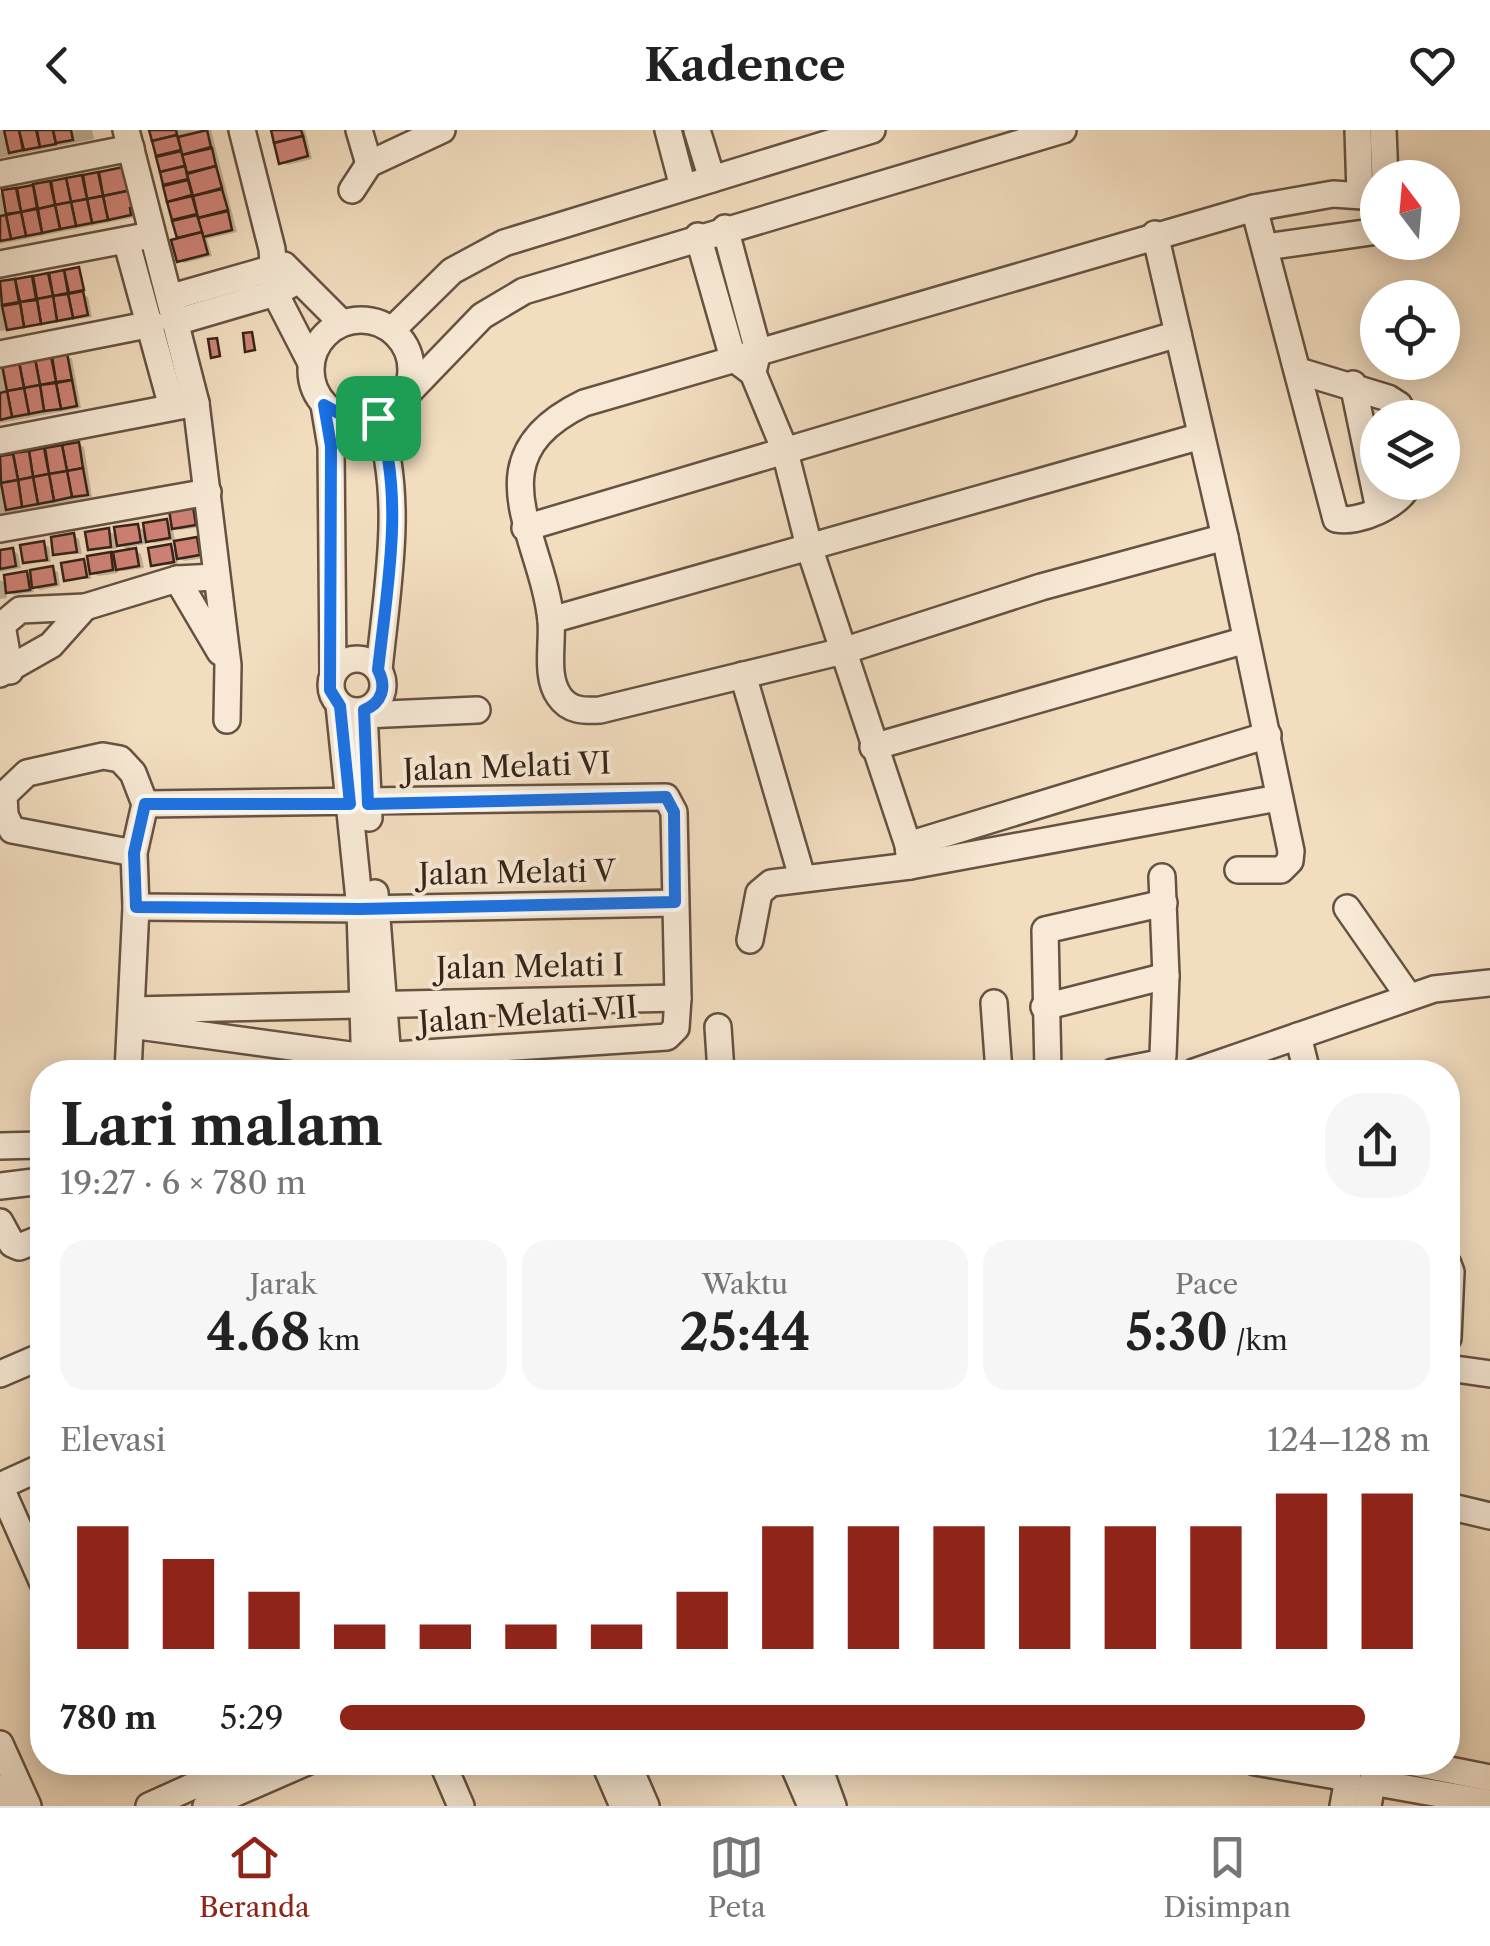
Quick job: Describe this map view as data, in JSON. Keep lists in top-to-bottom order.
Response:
{
  "streets": {
    "street": [
      "Jalan Melati VI",
      "Jalan Melati V",
      "Jalan Melati I",
      "Jalan Melati VII"
    ]
  },
  "crossings": [
    ["Jalan Melati VI", "Jalan Melati VII"],
    ["Jalan Melati V", "Jalan Melati VII"],
    ["Jalan Melati I", "Jalan Melati VII"]
  ],
  "north": "top",
  "page": {
    "header": "Kadence",
    "heading": ["Lari malam", "19:27 · 6 × 780 m"],
    "stats": [
      ["Jarak", "4.68 km"],
      ["Waktu", "25:44"],
      ["Pace", "5:30 /km"]
    ],
    "chart": ["Elevasi", "124–128 m"],
    "list": [
      {
        "name": "780 m",
        "note": "5:29"
      }
    ],
    "tabs": ["Beranda", "Peta", "Disimpan"]
  }
}
